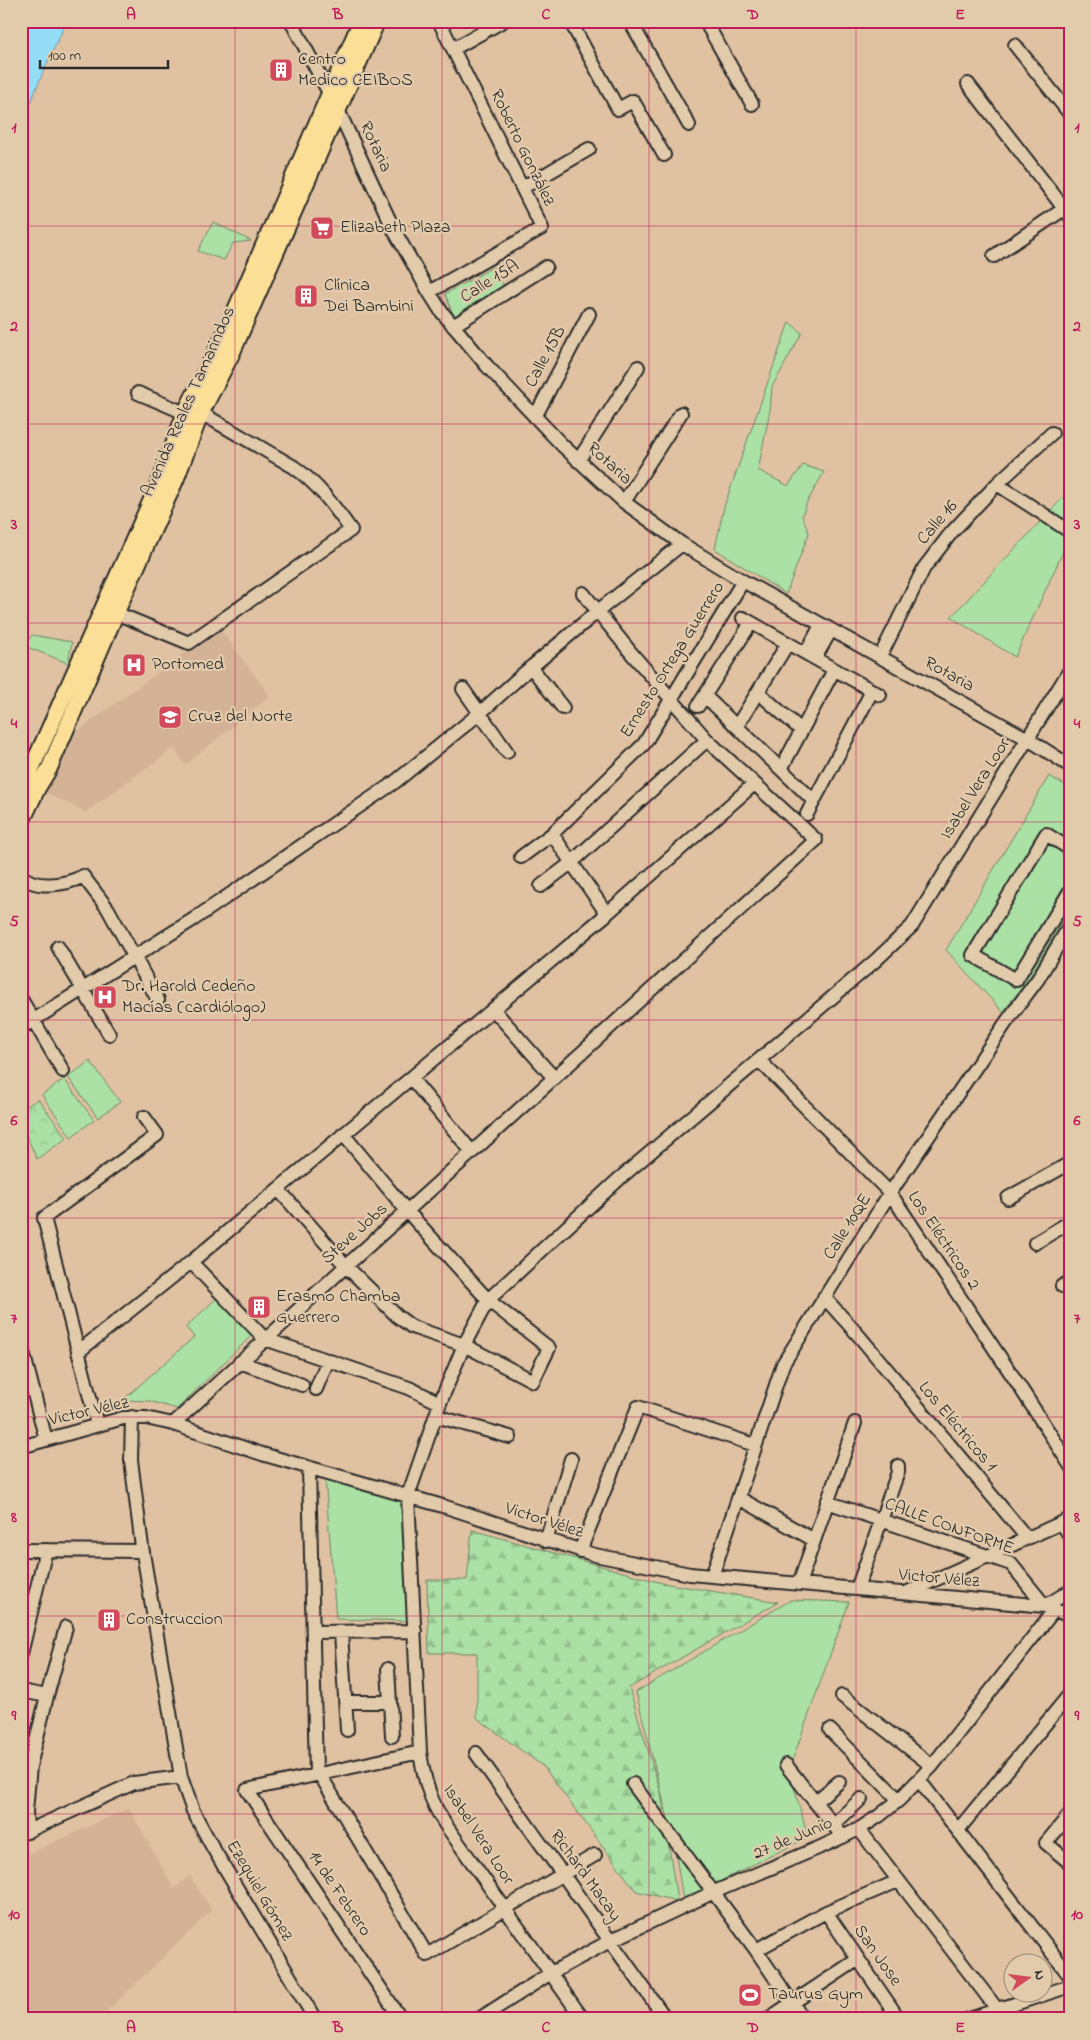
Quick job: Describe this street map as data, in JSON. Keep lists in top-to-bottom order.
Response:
{
  "streets": {
    "main road": ["Avenida Reales Tamarindos"],
    "street": [
      "Rotaria",
      "Roberto González",
      "Calle 15A",
      "Calle 15B",
      "Calle 16",
      "Ernesto Ortega Guerrero",
      "Isabel Vera Loor",
      "Calle 10QE",
      "Steve Jobs",
      "Los Eléctricos 2",
      "Victor Vélez",
      "Los Eléctricos 1",
      "CALLE CONFORME",
      "27 de Junio",
      "Richard Macay",
      "Ezequiel Gómez",
      "14 de Febrero",
      "San Jose"
    ]
  },
  "crossings": [
    ["Rotaria", "Roberto González"],
    ["Rotaria", "Calle 15A"],
    ["Rotaria", "Calle 15B"],
    ["Rotaria", "Avenida Reales Tamarindos"],
    ["Rotaria", "Calle 16"],
    ["Rotaria", "Ernesto Ortega Guerrero"],
    ["Rotaria", "Isabel Vera Loor"],
    ["Isabel Vera Loor", "Los Eléctricos 2"],
    ["Isabel Vera Loor", "Victor Vélez"],
    ["Isabel Vera Loor", "27 de Junio"],
    ["Calle 10QE", "Los Eléctricos 2"],
    ["Calle 10QE", "Victor Vélez"],
    ["Calle 10QE", "Los Eléctricos 1"],
    ["Steve Jobs", "Victor Vélez"],
    ["Victor Vélez", "CALLE CONFORME"],
    ["Victor Vélez", "27 de Junio"],
    ["Victor Vélez", "Ezequiel Gómez"],
    ["CALLE CONFORME", "27 de Junio"],
    ["27 de Junio", "Richard Macay"]
  ],
  "places": {
    "building": [
      "Centro Medico CEIBOS",
      "Clínica Dei Bambini",
      "Erasmo Chamba Guerrero",
      "Construccion"
    ],
    "supermarket": ["Elizabeth Plaza"],
    "hospital": ["Portomed", "Dr. Harold Cedeño Macías (cardiólogo)"],
    "school or university": ["Cruz del Norte"],
    "sports": ["Taurus Gym"]
  },
  "scale_bar": "100 m",
  "north": "right",
  "grid": {
    "columns": [
      "A",
      "B",
      "C",
      "D",
      "E"
    ],
    "rows": [
      "1",
      "2",
      "3",
      "4",
      "5",
      "6",
      "7",
      "8",
      "9",
      "10"
    ]
  }
}
